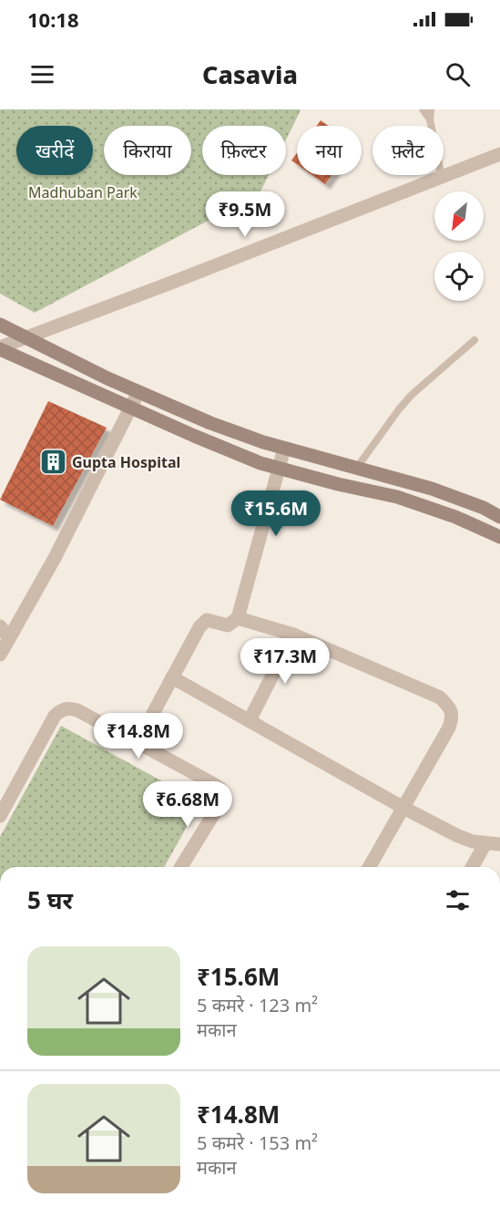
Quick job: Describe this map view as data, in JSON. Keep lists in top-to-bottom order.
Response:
{
  "parks": ["Madhuban Park"],
  "places": {
    "building": ["Gupta Hospital"]
  },
  "north": "bottom left",
  "page": {
    "status": "10:18",
    "header": "Casavia",
    "chip": [
      "खरीदें",
      "किराया",
      "फ़िल्टर",
      "नया",
      "फ़्लैट"
    ],
    "price": [
      "₹9.5M",
      "₹15.6M",
      "₹17.3M",
      "₹14.8M",
      "₹6.68M"
    ],
    "heading": "5 घर",
    "list": [
      {
        "name": "₹15.6M",
        "note": "5 कमरे · 123 m² · मकान"
      },
      {
        "name": "₹14.8M",
        "note": "5 कमरे · 153 m² · मकान"
      }
    ]
  }
}
